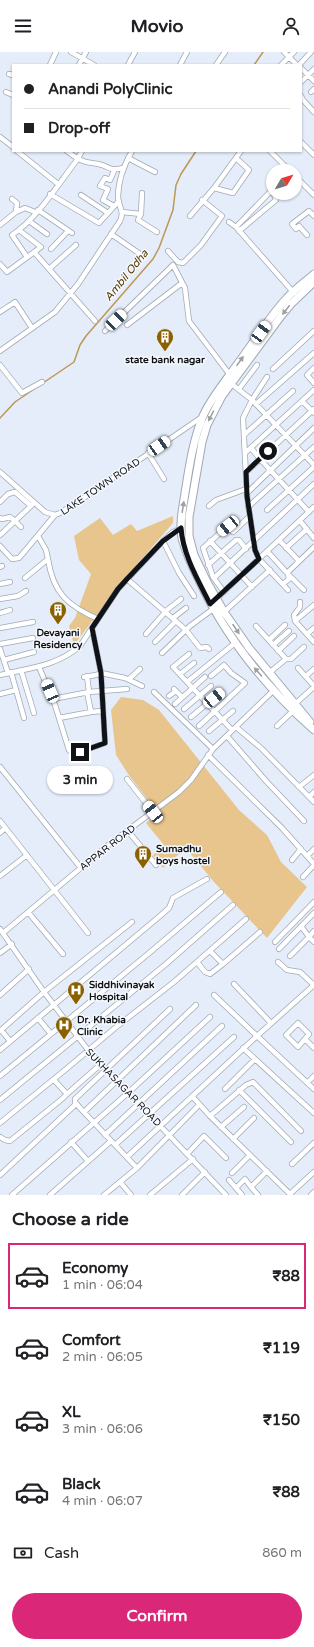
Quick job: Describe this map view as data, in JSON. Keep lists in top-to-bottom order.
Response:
{
  "streets": {
    "street": ["LAKE TOWN ROAD", "APPAR ROAD", "SUKHASAGAR ROAD"]
  },
  "crossings": [
    ["APPAR ROAD", "SUKHASAGAR ROAD"]
  ],
  "water": ["Ambil Odha"],
  "places": {
    "building": ["state bank nagar", "Devayani Residency", "Sumadhu boys hostel"],
    "hospital": ["Siddhivinayak Hospital", "Dr. Khabia Clinic"]
  },
  "north": "top right",
  "page": {
    "header": "Movio",
    "banner": ["Anandi PolyClinic", "Drop-off"],
    "bubble": "3 min",
    "heading": "Choose a ride",
    "list": [
      {
        "name": "Economy",
        "note": "1 min · 06:04",
        "value": "₹88"
      },
      {
        "name": "Comfort",
        "note": "2 min · 06:05",
        "value": "₹119"
      },
      {
        "name": "XL",
        "note": "3 min · 06:06",
        "value": "₹150"
      },
      {
        "name": "Black",
        "note": "4 min · 06:07",
        "value": "₹88"
      }
    ],
    "pay": ["Cash", "860 m"],
    "buttons": "Confirm"
  }
}
